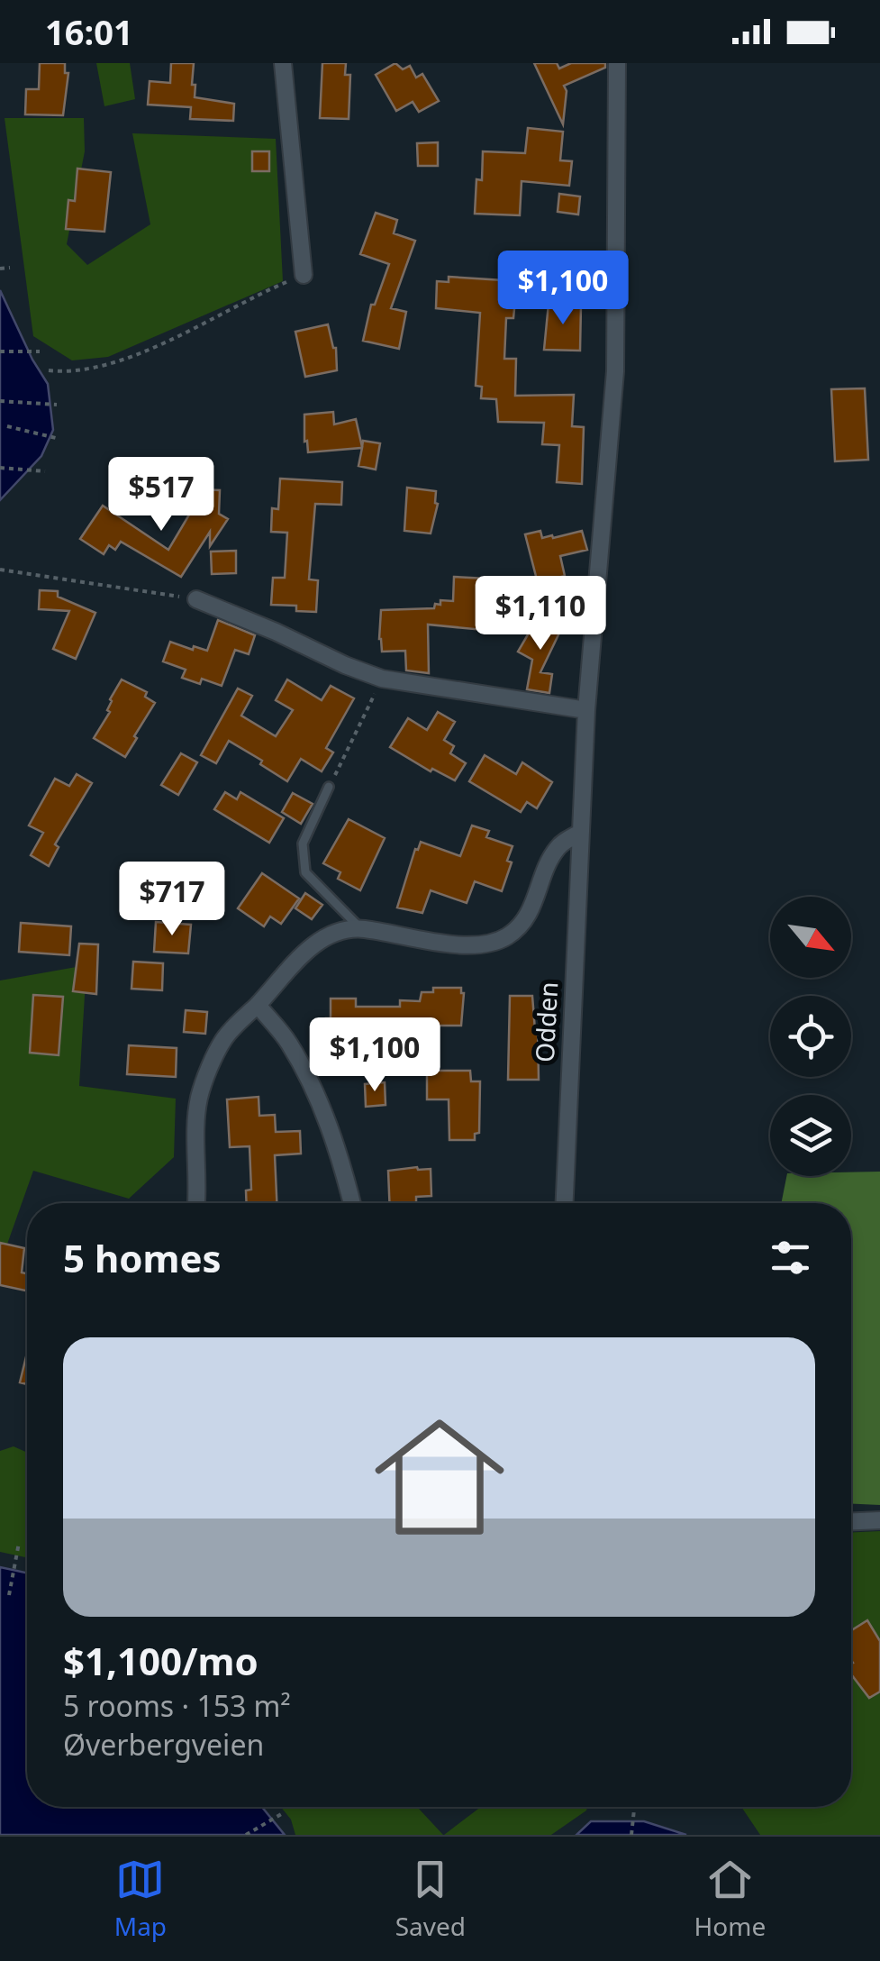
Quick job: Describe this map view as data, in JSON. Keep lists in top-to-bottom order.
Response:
{
  "streets": {
    "street": ["Odden"]
  },
  "north": "bottom right",
  "page": {
    "status": "16:01",
    "price": [
      "$1,100",
      "$517",
      "$1,110",
      "$717",
      "$1,100"
    ],
    "heading": "5 homes",
    "list": [
      {
        "name": "$1,100/mo",
        "note": "5 rooms · 153 m² · Øverbergveien"
      }
    ],
    "tabs": ["Map", "Saved", "Home"]
  }
}
